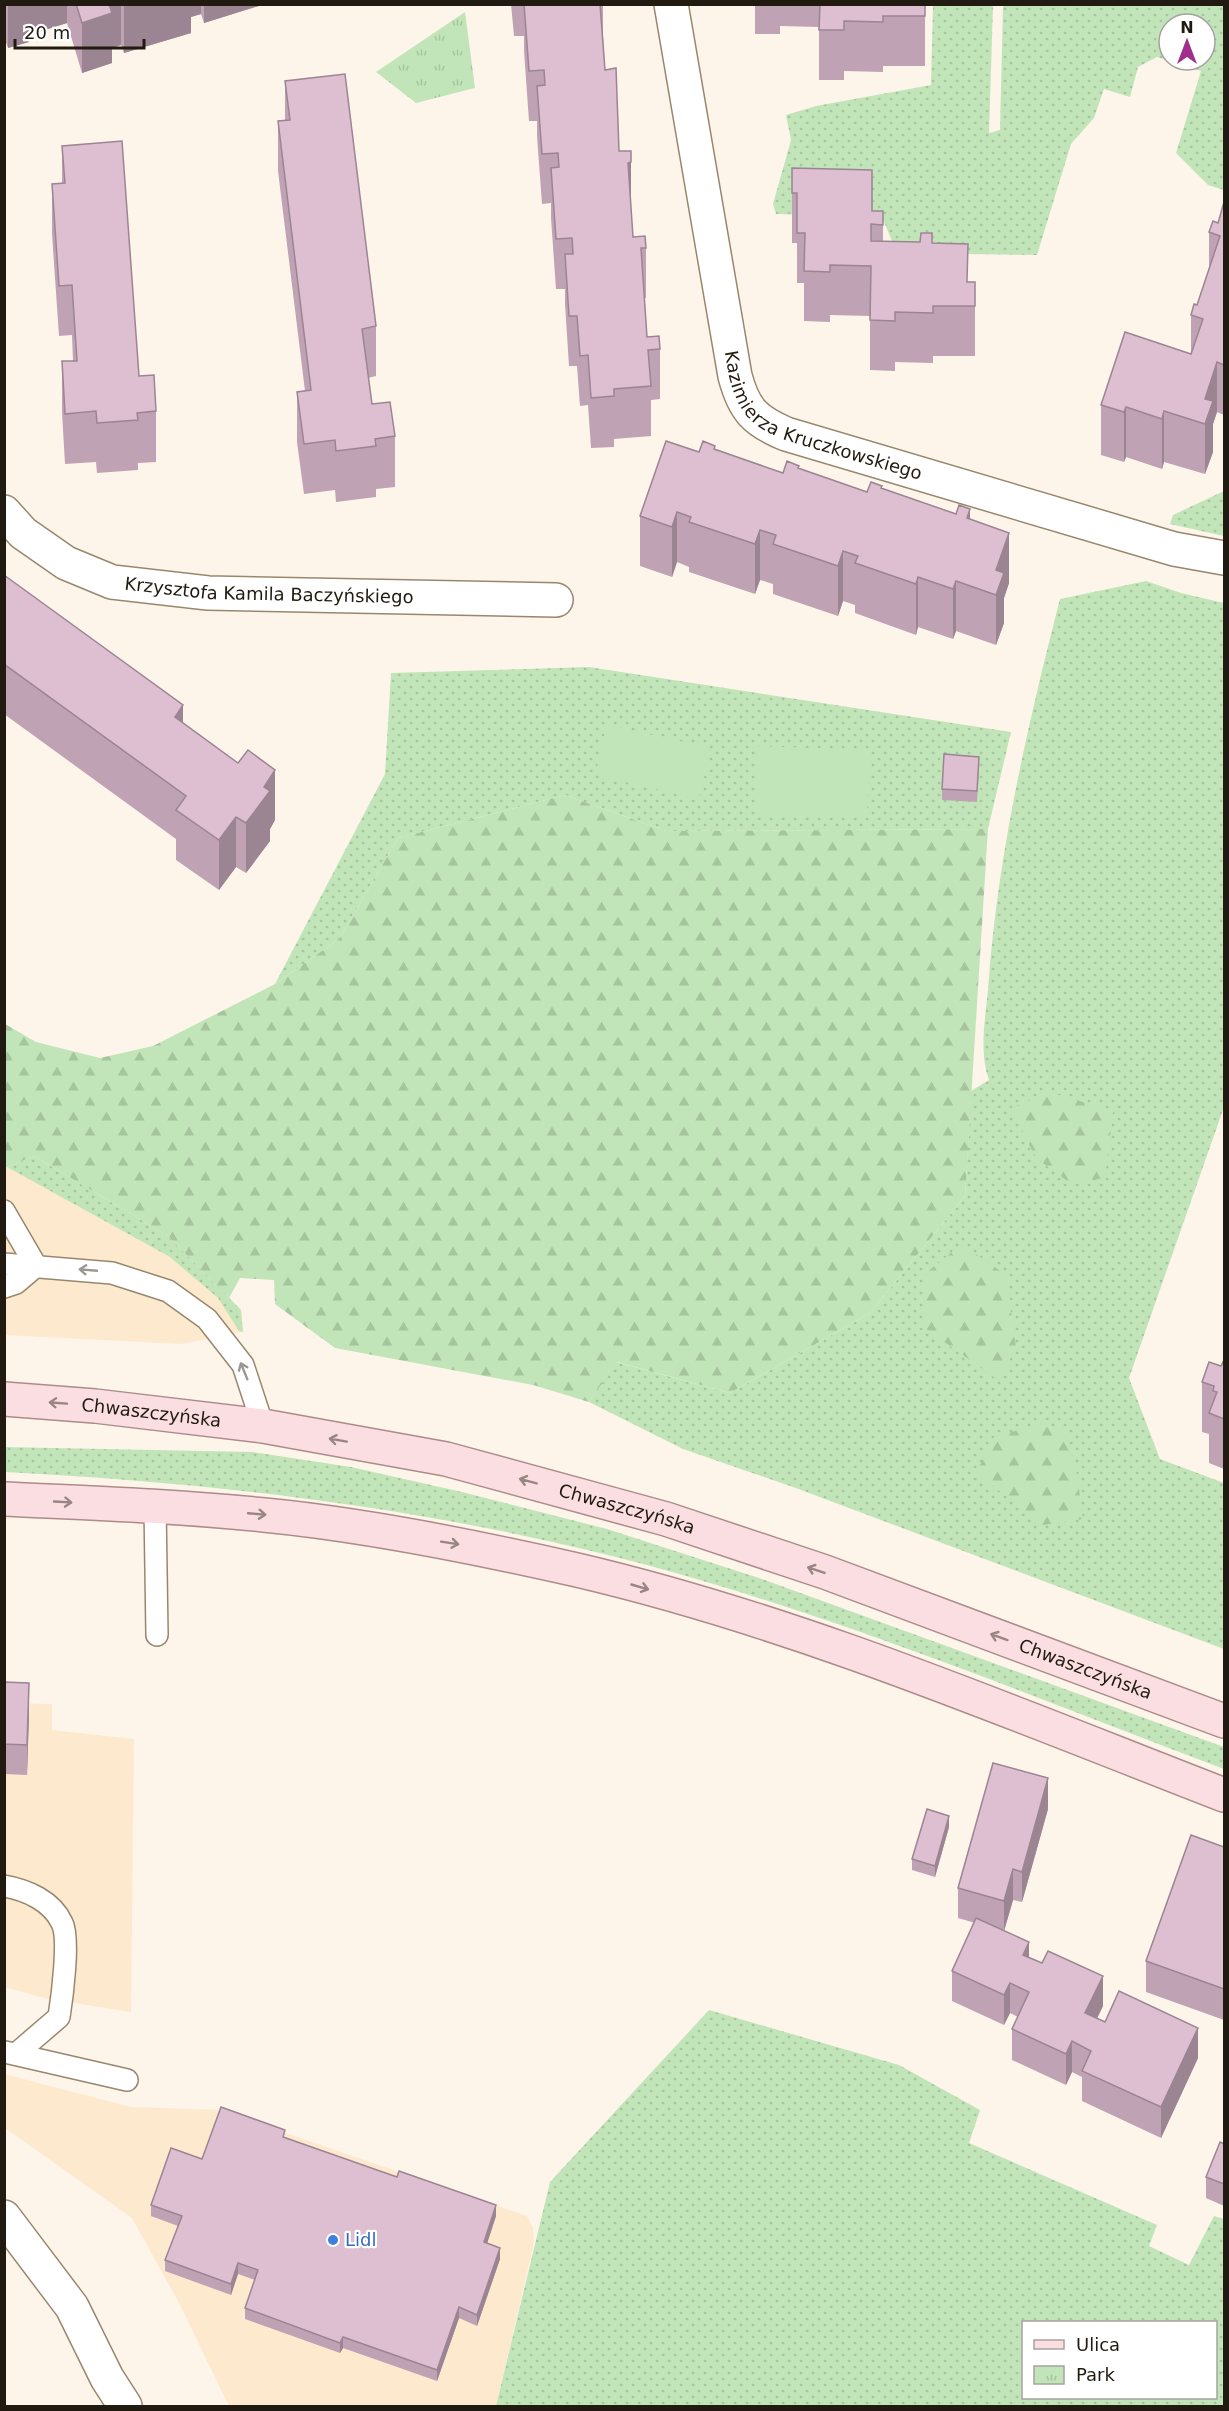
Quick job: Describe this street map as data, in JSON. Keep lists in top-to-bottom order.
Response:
{
  "streets": {
    "main road": ["Chwaszczyńska"],
    "street": ["Kazimierza Kruczkowskiego", "Krzysztofa Kamila Baczyńskiego"]
  },
  "places": ["Lidl"],
  "legend": ["Ulica", "Park"],
  "scale_bar": "20 m",
  "north": "top"
}
